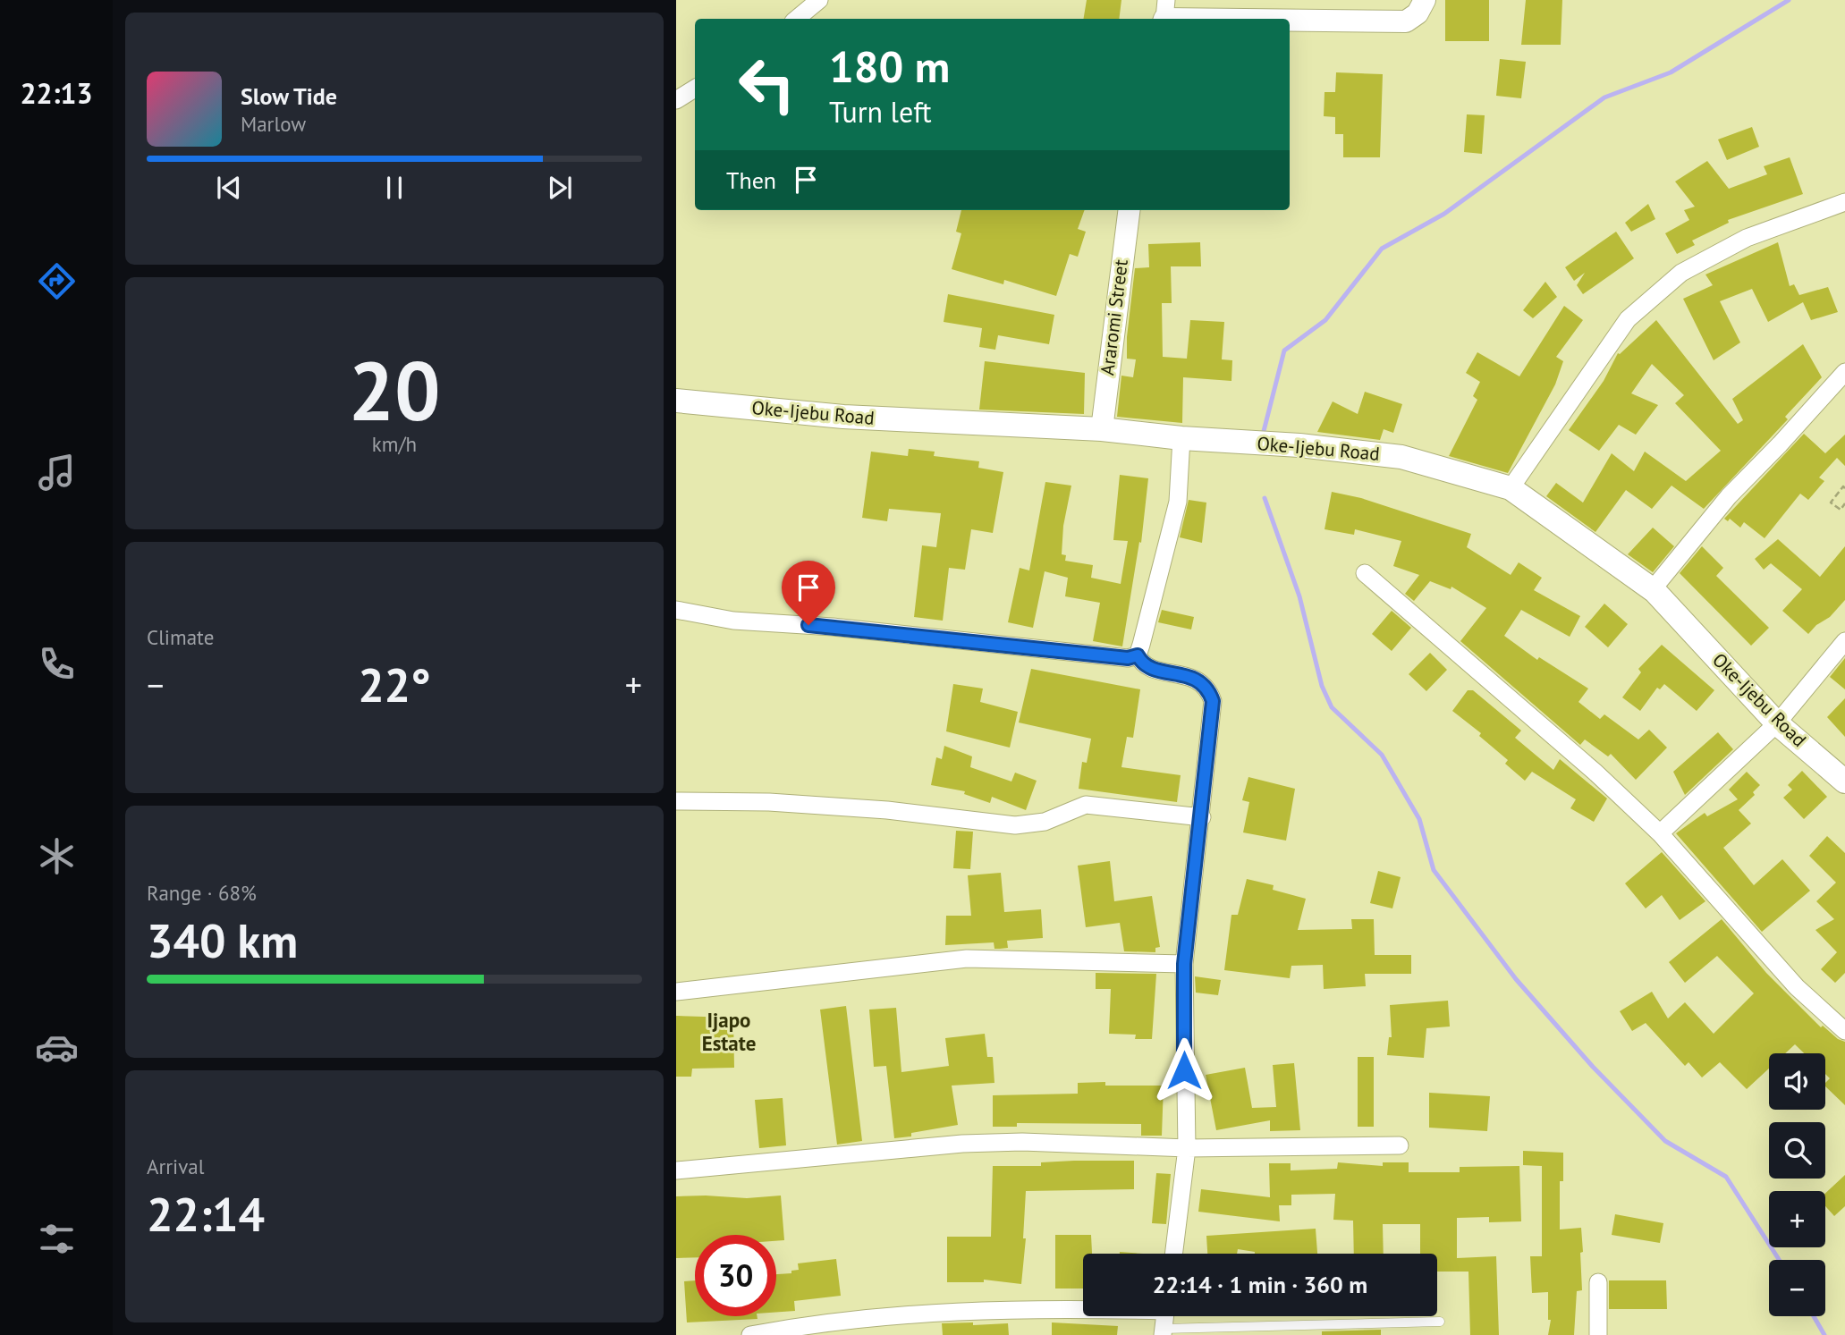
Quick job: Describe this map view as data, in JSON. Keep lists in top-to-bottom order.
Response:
{
  "streets": {
    "main road": ["Oke-Ijebu Road"],
    "street": ["Araromi Street"]
  },
  "crossings": [
    ["Araromi Street", "Oke-Ijebu Road"]
  ],
  "districts": ["Ijapo Estate"],
  "page": {
    "tabs": "22:13",
    "turn": ["180 m", "Turn left"],
    "song": ["Slow Tide", "Marlow"],
    "then": "Then",
    "tile": [
      ["20", "km/h"],
      "Climate",
      ["Range · 68%", "340 km"],
      ["Arrival", "22:14"]
    ],
    "heat": ["−", "22°", "+"],
    "map_buttons": ["+", "−"],
    "limit": "30",
    "trip": "22:14 · 1 min · 360 m"
  }
}
